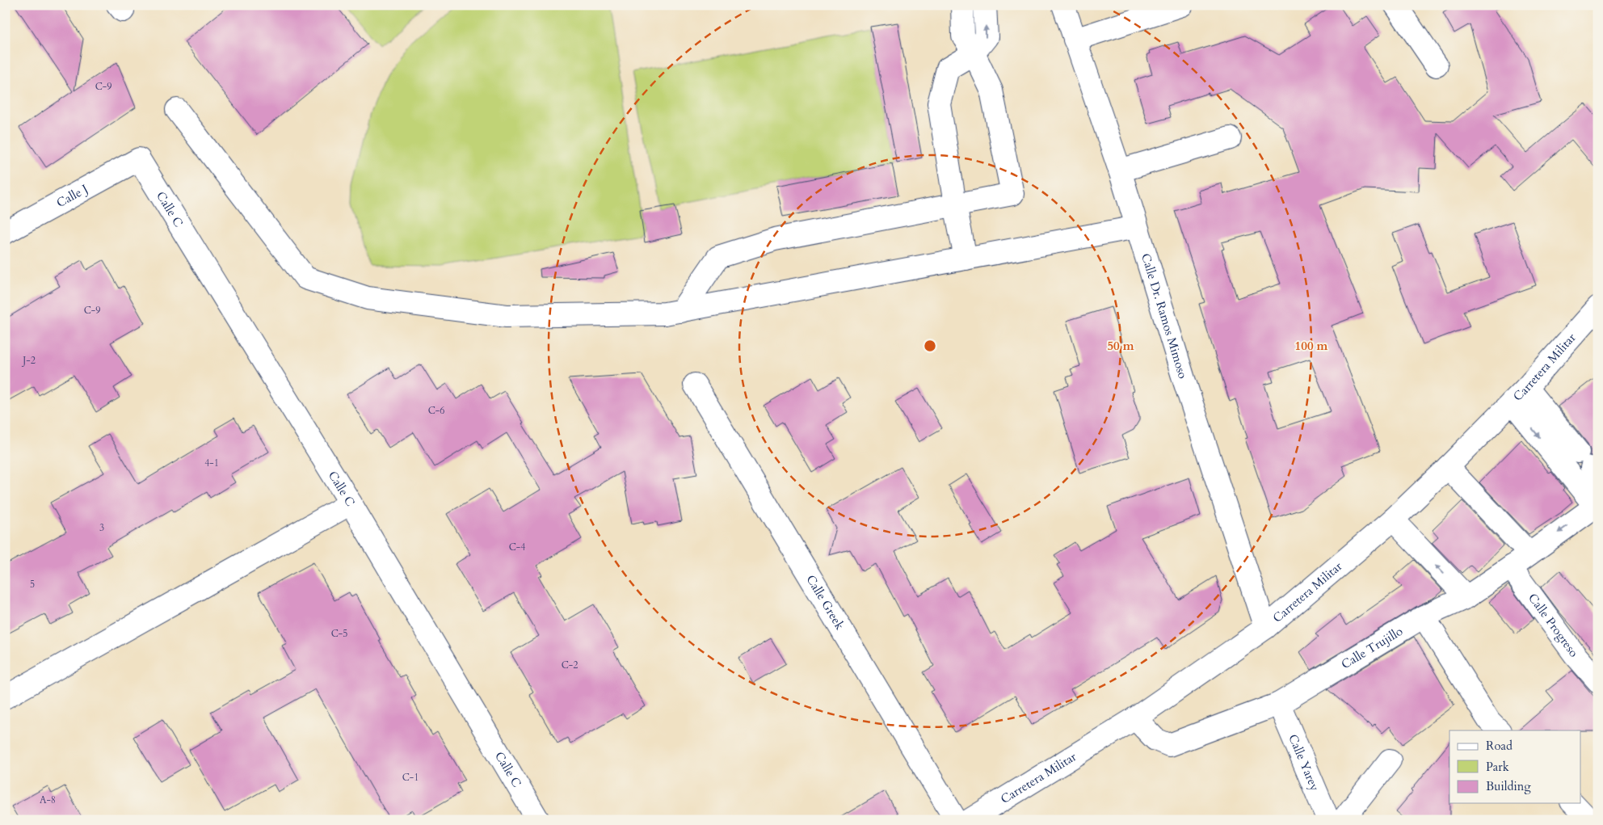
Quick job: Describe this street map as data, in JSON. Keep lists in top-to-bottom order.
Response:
{
  "streets": {
    "street": [
      "Calle J",
      "Calle C",
      "Calle Dr. Ramos Mimoso",
      "Carretera Militar",
      "Calle Greek",
      "Calle Progreso",
      "Calle Trujillo",
      "Calle Yarey"
    ]
  },
  "crossings": [
    ["Calle J", "Calle C"],
    ["Calle Dr. Ramos Mimoso", "Carretera Militar"],
    ["Carretera Militar", "Calle Trujillo"],
    ["Calle Progreso", "Calle Trujillo"],
    ["Calle Trujillo", "Calle Yarey"]
  ],
  "house_numbers": [
    "C-9",
    "C-9",
    "J-2",
    "C-6",
    "4-1",
    "3",
    "C-4",
    "5",
    "C-5",
    "C-2",
    "C-1",
    "A-8"
  ],
  "legend": ["Road", "Park", "Building"],
  "rings": ["50 m", "100 m"]
}
